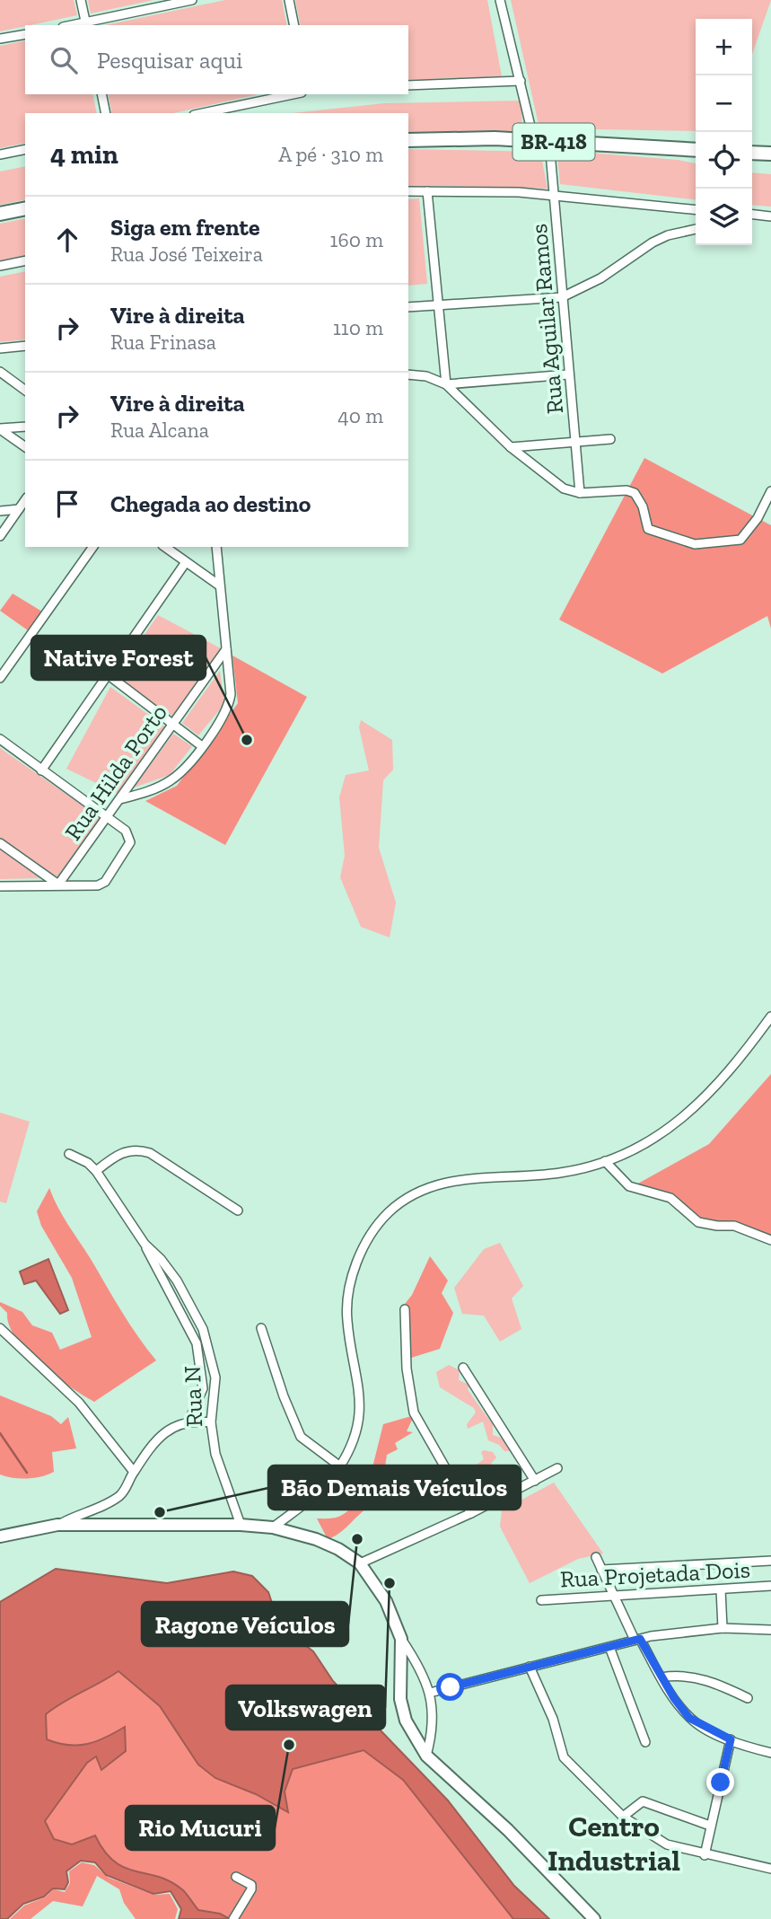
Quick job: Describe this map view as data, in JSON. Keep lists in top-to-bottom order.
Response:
{
  "streets": {
    "main road": ["BR-418"],
    "street": [
      "Rua Aguilar Ramos",
      "Rua Hilda Porto",
      "Rua N",
      "Rua Projetada Dois"
    ]
  },
  "crossings": [
    ["BR-418", "Rua Aguilar Ramos"]
  ],
  "districts": ["Centro Industrial"],
  "places": [
    "Native Forest",
    "Bão Demais Veículos",
    "Ragone Veículos",
    "Volkswagen",
    "Rio Mucuri"
  ],
  "page": {
    "map_buttons": ["+", "−"],
    "search": "Pesquisar aqui",
    "heading": ["4 min", "A pé · 310 m"],
    "list": [
      ["Siga em frente", "Rua José Teixeira", "160 m"],
      ["Vire à direita", "Rua Frinasa", "110 m"],
      ["Vire à direita", "Rua Alcana", "40 m"],
      "Chegada ao destino"
    ]
  }
}
